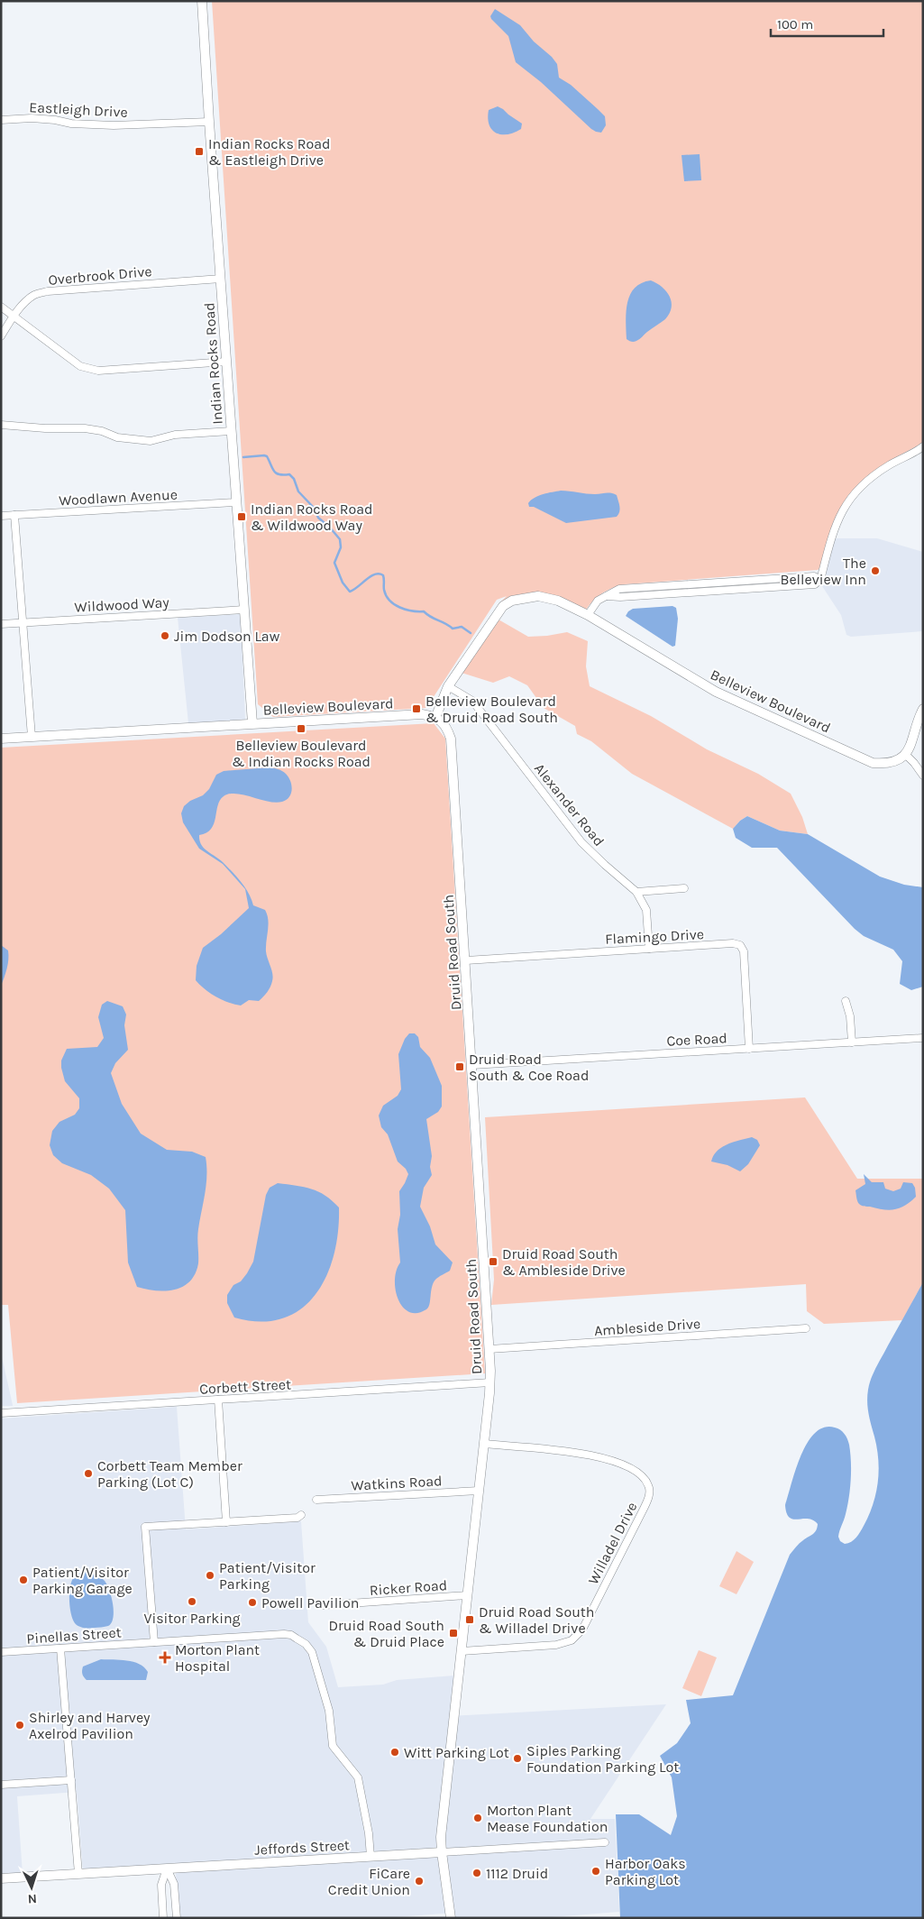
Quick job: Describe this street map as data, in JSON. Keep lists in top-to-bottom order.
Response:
{
  "streets": {
    "street": [
      "Eastleigh Drive",
      "Overbrook Drive",
      "Indian Rocks Road",
      "Woodlawn Avenue",
      "Wildwood Way",
      "Belleview Boulevard",
      "Alexander Road",
      "Flamingo Drive",
      "Druid Road South",
      "Coe Road",
      "Ambleside Drive",
      "Corbett Street",
      "Watkins Road",
      "Willadel Drive",
      "Ricker Road",
      "Pinellas Street",
      "Jeffords Street"
    ]
  },
  "crossings": [
    ["Eastleigh Drive", "Indian Rocks Road"],
    ["Overbrook Drive", "Indian Rocks Road"],
    ["Indian Rocks Road", "Woodlawn Avenue"],
    ["Indian Rocks Road", "Wildwood Way"],
    ["Indian Rocks Road", "Belleview Boulevard"],
    ["Belleview Boulevard", "Alexander Road"],
    ["Belleview Boulevard", "Druid Road South"],
    ["Alexander Road", "Flamingo Drive"],
    ["Flamingo Drive", "Druid Road South"],
    ["Flamingo Drive", "Coe Road"],
    ["Druid Road South", "Coe Road"],
    ["Druid Road South", "Ambleside Drive"],
    ["Druid Road South", "Corbett Street"],
    ["Druid Road South", "Watkins Road"],
    ["Druid Road South", "Willadel Drive"],
    ["Druid Road South", "Ricker Road"],
    ["Druid Road South", "Jeffords Street"],
    ["Pinellas Street", "Jeffords Street"]
  ],
  "places": {
    "transit": [
      "Indian Rocks Road & Eastleigh Drive",
      "Indian Rocks Road & Wildwood Way",
      "Belleview Boulevard & Druid Road South",
      "Belleview Boulevard & Indian Rocks Road",
      "Druid Road South & Coe Road",
      "Druid Road South & Ambleside Drive",
      "Druid Road South & Willadel Drive",
      "Druid Road South & Druid Place"
    ],
    "other": [
      "The Belleview Inn",
      "Jim Dodson Law",
      "Corbett Team Member Parking (Lot C)",
      "Patient/Visitor Parking",
      "Patient/Visitor Parking Garage",
      "Visitor Parking",
      "Powell Pavilion",
      "Shirley and Harvey Axelrod Pavilion",
      "Witt Parking Lot",
      "Siples Parking Foundation Parking Lot",
      "Morton Plant Mease Foundation",
      "Harbor Oaks Parking Lot",
      "1112 Druid",
      "FiCare Credit Union"
    ],
    "health": ["Morton Plant Hospital"]
  },
  "scale_bar": "100 m",
  "north": "bottom"
}
